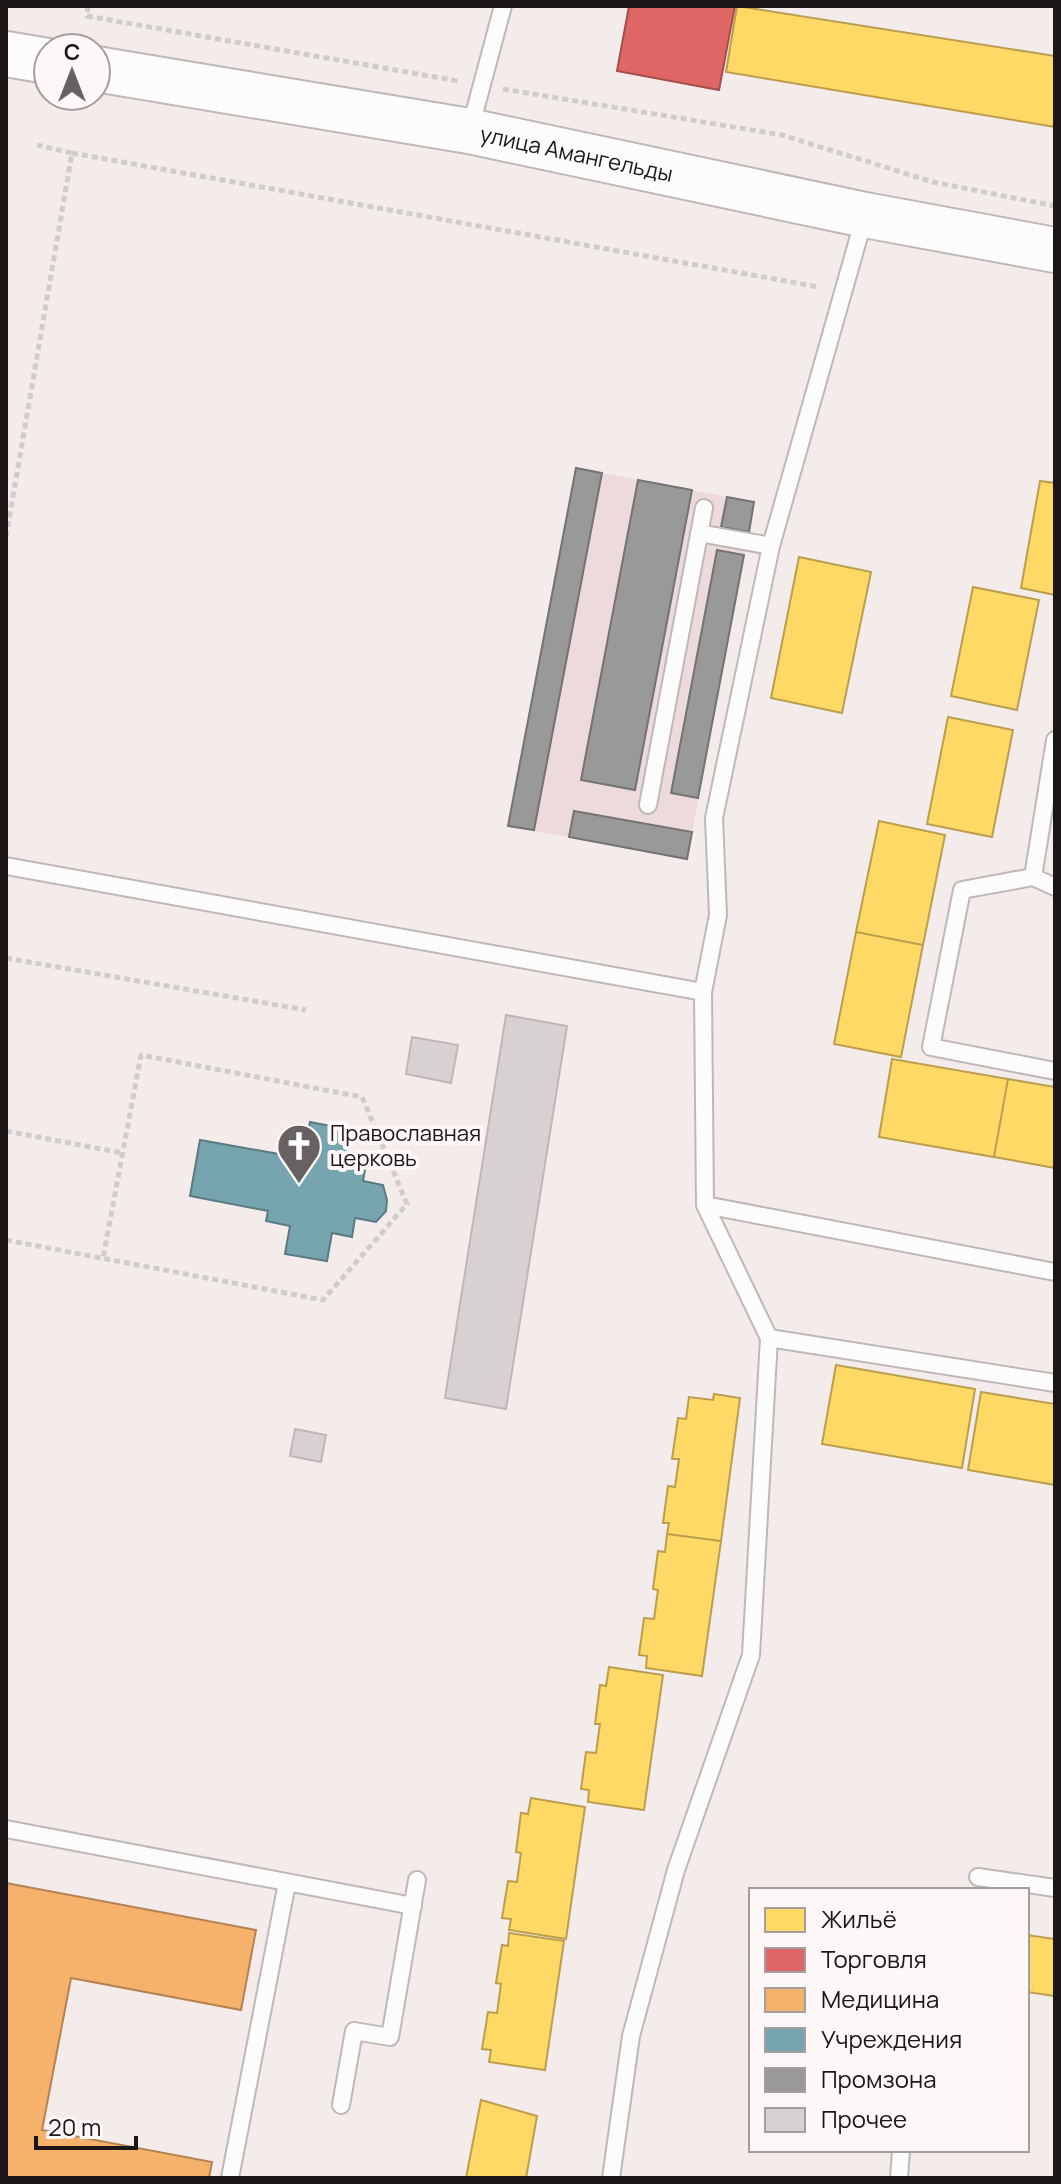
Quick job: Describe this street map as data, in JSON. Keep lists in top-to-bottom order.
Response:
{
  "streets": {
    "street": ["улица Амангельды"]
  },
  "places": {
    "church": ["Православная церковь"]
  },
  "legend": [
    "Жильё",
    "Торговля",
    "Медицина",
    "Учреждения",
    "Промзона",
    "Прочее"
  ],
  "scale_bar": "20 m",
  "north": "top"
}
